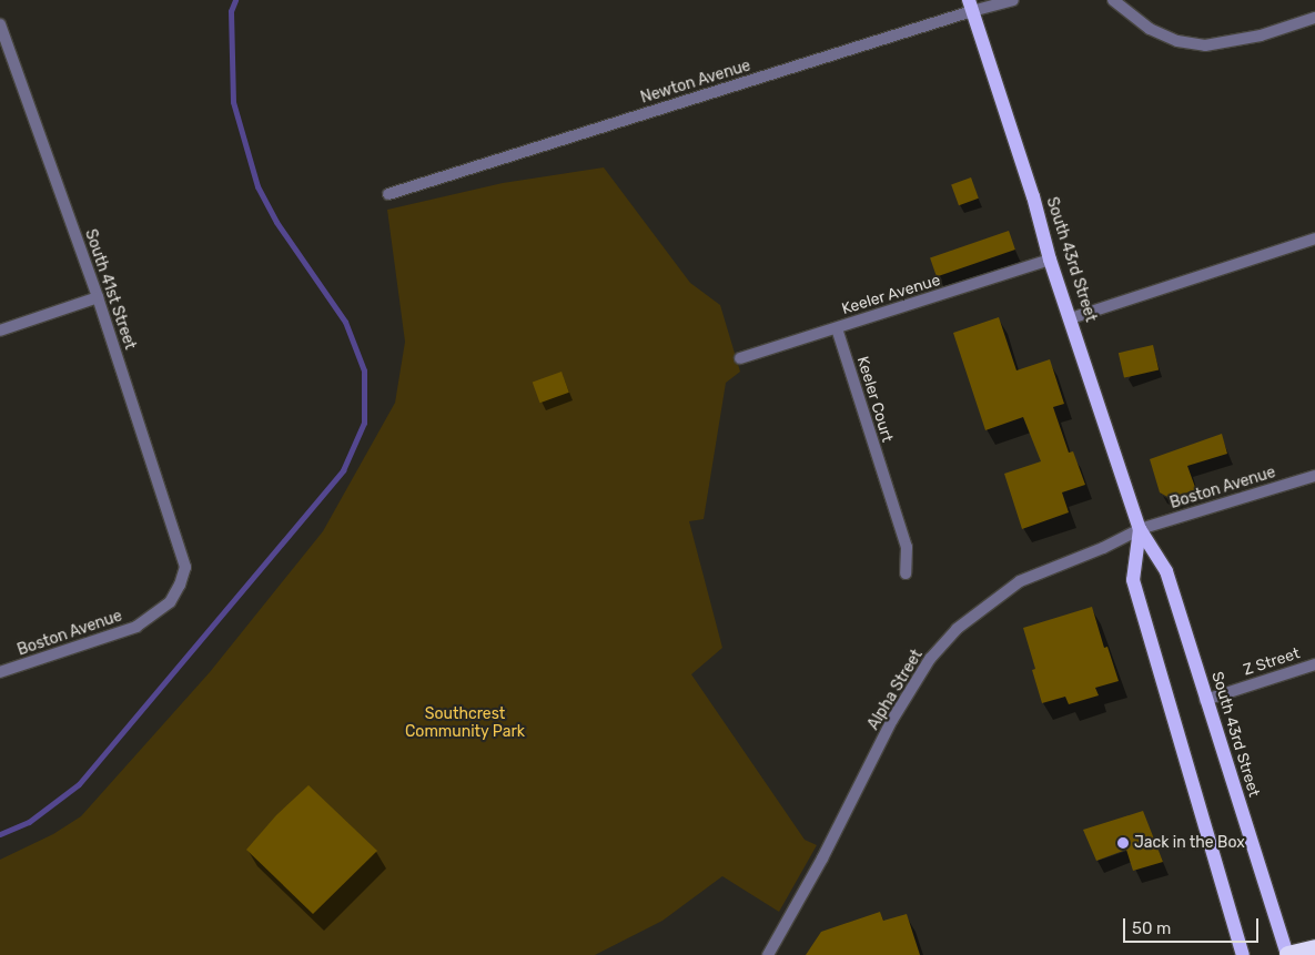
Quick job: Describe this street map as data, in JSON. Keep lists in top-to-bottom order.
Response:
{
  "streets": {
    "main road": ["South 43rd Street"],
    "street": [
      "Newton Avenue",
      "South 41st Street",
      "Keeler Avenue",
      "Keeler Court",
      "Boston Avenue",
      "Z Street",
      "Alpha Street"
    ]
  },
  "crossings": [
    ["Newton Avenue", "South 43rd Street"],
    ["South 43rd Street", "Keeler Avenue"],
    ["South 43rd Street", "Boston Avenue"],
    ["South 43rd Street", "Z Street"],
    ["South 43rd Street", "Alpha Street"],
    ["South 41st Street", "Boston Avenue"],
    ["Keeler Avenue", "Keeler Court"],
    ["Boston Avenue", "Alpha Street"]
  ],
  "parks": ["Southcrest Community Park"],
  "places": ["Jack in the Box"],
  "scale_bar": "50 m"
}
